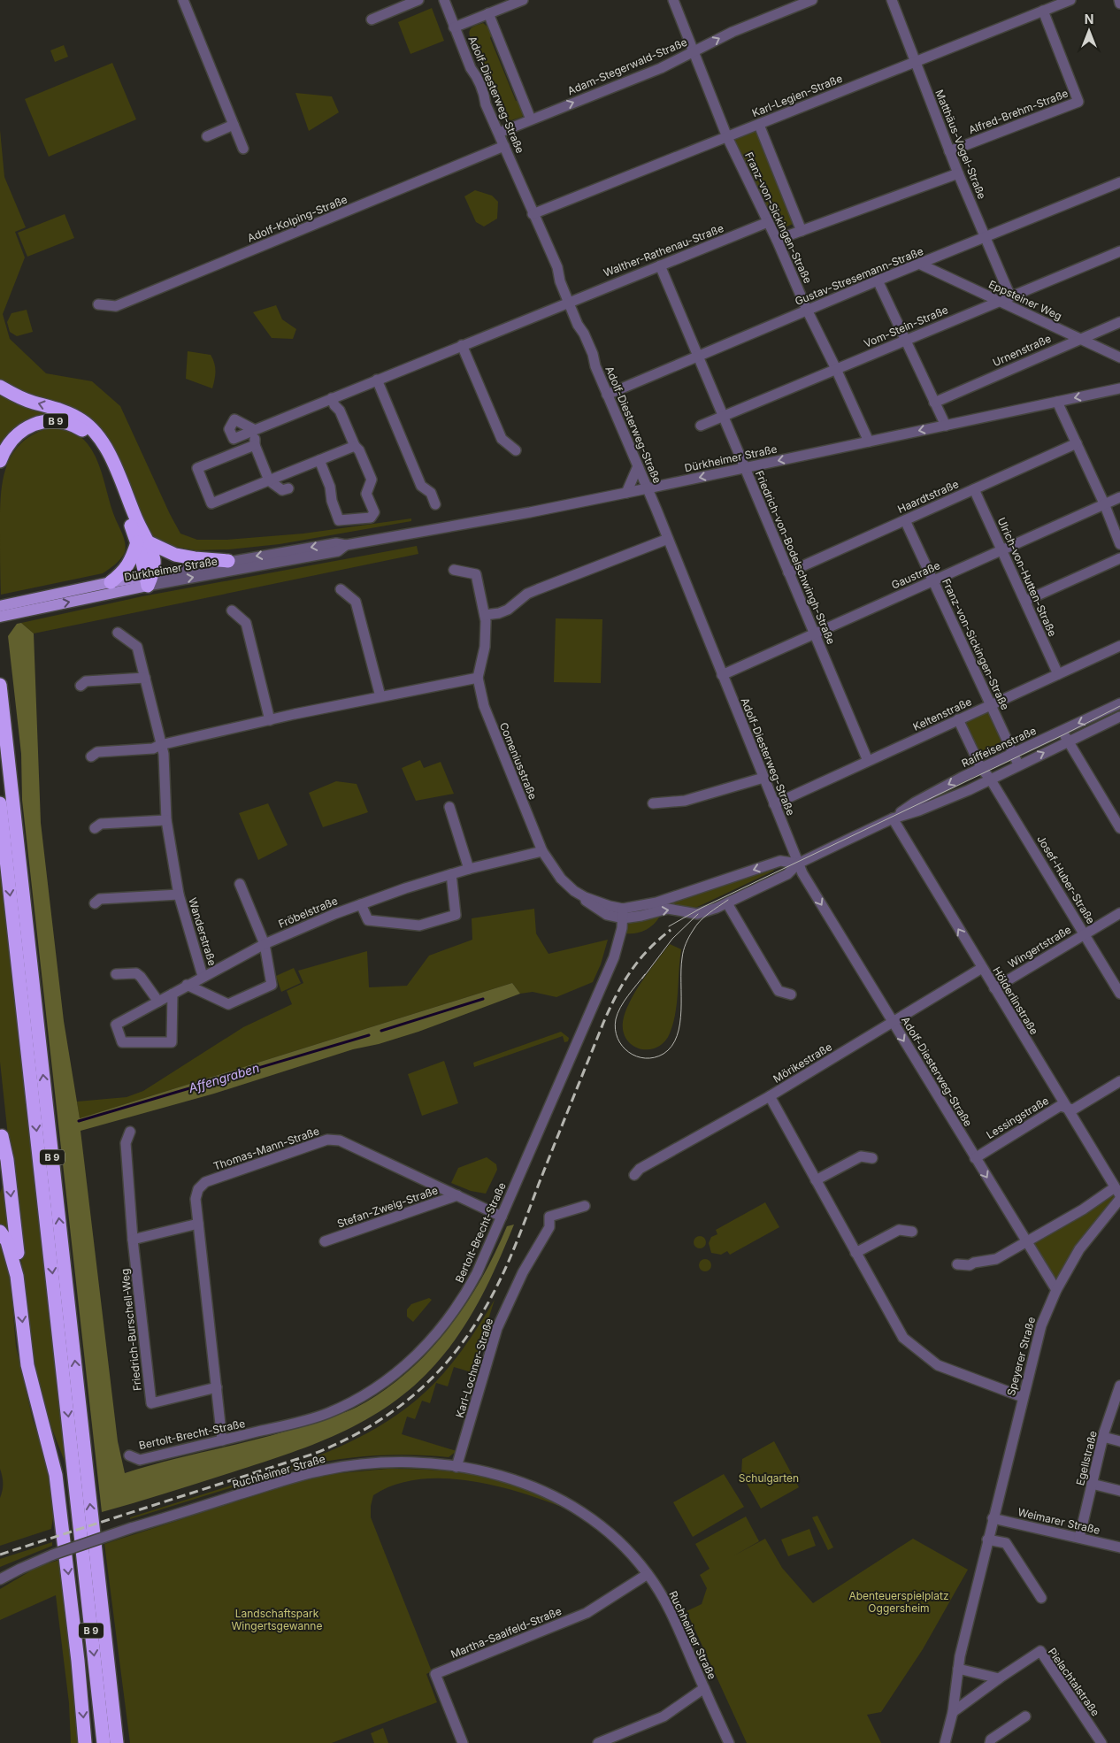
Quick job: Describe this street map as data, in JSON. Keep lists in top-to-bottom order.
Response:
{
  "streets": {
    "highway": ["B 9"],
    "main road": ["Dürkheimer Straße"],
    "street": [
      "Adam-Stegerwald-Straße",
      "Adolf-Diesterweg-Straße",
      "Karl-Legien-Straße",
      "Alfred-Brehm-Straße",
      "Matthäus-Vogel-Straße",
      "Franz-von-Sickingen-Straße",
      "Adolf-Kolping-Straße",
      "Walther-Rathenau-Straße",
      "Gustav-Stresemann-Straße",
      "Eppsteiner Weg",
      "Vom-Stein-Straße",
      "Urnenstraße",
      "Haardtstraße",
      "Friedrich-von-Bodelschwingh-Straße",
      "Gaustraße",
      "Ulrich-von-Hutten-Straße",
      "Keltenstraße",
      "Raiffeisenstraße",
      "Comeniusstraße",
      "Josef-Huber-Straße",
      "Fröbelstraße",
      "Wanderstraße",
      "Wingertstraße",
      "Hölderlinstraße",
      "Mörikestraße",
      "Lessingstraße",
      "Thomas-Mann-Straße",
      "Stefan-Zweig-Straße",
      "Bertolt-Brecht-Straße",
      "Friedrich-Burschell-Weg",
      "Speyerer Straße",
      "Karl-Lochner-Straße",
      "Egellstraße",
      "Ruchheimer Straße",
      "Weimarer Straße",
      "Martha-Saalfeld-Straße",
      "Pielachtalstraße"
    ]
  },
  "crossings": [
    ["Adam-Stegerwald-Straße", "Adolf-Diesterweg-Straße"],
    ["Adam-Stegerwald-Straße", "Franz-von-Sickingen-Straße"],
    ["Adolf-Diesterweg-Straße", "Karl-Legien-Straße"],
    ["Adolf-Diesterweg-Straße", "Adolf-Kolping-Straße"],
    ["Adolf-Diesterweg-Straße", "Walther-Rathenau-Straße"],
    ["Adolf-Diesterweg-Straße", "Gustav-Stresemann-Straße"],
    ["Adolf-Diesterweg-Straße", "Dürkheimer Straße"],
    ["Adolf-Diesterweg-Straße", "Gaustraße"],
    ["Adolf-Diesterweg-Straße", "Keltenstraße"],
    ["Adolf-Diesterweg-Straße", "Raiffeisenstraße"],
    ["Adolf-Diesterweg-Straße", "Comeniusstraße"],
    ["Adolf-Diesterweg-Straße", "Mörikestraße"],
    ["Adolf-Diesterweg-Straße", "Lessingstraße"],
    ["Adolf-Diesterweg-Straße", "Speyerer Straße"],
    ["Karl-Legien-Straße", "Alfred-Brehm-Straße"],
    ["Karl-Legien-Straße", "Matthäus-Vogel-Straße"],
    ["Karl-Legien-Straße", "Franz-von-Sickingen-Straße"],
    ["Alfred-Brehm-Straße", "Matthäus-Vogel-Straße"],
    ["Matthäus-Vogel-Straße", "Gustav-Stresemann-Straße"],
    ["Matthäus-Vogel-Straße", "Vom-Stein-Straße"],
    ["Franz-von-Sickingen-Straße", "Walther-Rathenau-Straße"],
    ["Franz-von-Sickingen-Straße", "Gustav-Stresemann-Straße"],
    ["Franz-von-Sickingen-Straße", "Vom-Stein-Straße"],
    ["Franz-von-Sickingen-Straße", "Dürkheimer Straße"],
    ["Franz-von-Sickingen-Straße", "Haardtstraße"],
    ["Franz-von-Sickingen-Straße", "Gaustraße"],
    ["Franz-von-Sickingen-Straße", "Keltenstraße"],
    ["Franz-von-Sickingen-Straße", "Raiffeisenstraße"],
    ["Walther-Rathenau-Straße", "Friedrich-von-Bodelschwingh-Straße"],
    ["Gustav-Stresemann-Straße", "Eppsteiner Weg"],
    ["Gustav-Stresemann-Straße", "Friedrich-von-Bodelschwingh-Straße"],
    ["Eppsteiner Weg", "Vom-Stein-Straße"],
    ["Eppsteiner Weg", "Urnenstraße"],
    ["Vom-Stein-Straße", "Friedrich-von-Bodelschwingh-Straße"],
    ["Dürkheimer Straße", "Friedrich-von-Bodelschwingh-Straße"],
    ["Haardtstraße", "Friedrich-von-Bodelschwingh-Straße"],
    ["Haardtstraße", "Ulrich-von-Hutten-Straße"],
    ["Friedrich-von-Bodelschwingh-Straße", "Gaustraße"],
    ["Friedrich-von-Bodelschwingh-Straße", "Keltenstraße"],
    ["Gaustraße", "Ulrich-von-Hutten-Straße"],
    ["Ulrich-von-Hutten-Straße", "Keltenstraße"],
    ["Keltenstraße", "Josef-Huber-Straße"],
    ["Raiffeisenstraße", "Comeniusstraße"],
    ["Raiffeisenstraße", "Josef-Huber-Straße"],
    ["Raiffeisenstraße", "Hölderlinstraße"],
    ["Raiffeisenstraße", "Bertolt-Brecht-Straße"],
    ["Comeniusstraße", "Fröbelstraße"],
    ["Comeniusstraße", "Bertolt-Brecht-Straße"],
    ["Josef-Huber-Straße", "Wingertstraße"],
    ["Fröbelstraße", "Wanderstraße"],
    ["Wingertstraße", "Hölderlinstraße"],
    ["Hölderlinstraße", "Mörikestraße"],
    ["Hölderlinstraße", "Lessingstraße"],
    ["Thomas-Mann-Straße", "Stefan-Zweig-Straße"],
    ["Thomas-Mann-Straße", "Bertolt-Brecht-Straße"],
    ["Thomas-Mann-Straße", "Friedrich-Burschell-Weg"],
    ["Speyerer Straße", "Weimarer Straße"],
    ["Speyerer Straße", "Pielachtalstraße"],
    ["Karl-Lochner-Straße", "Ruchheimer Straße"],
    ["Egellstraße", "Weimarer Straße"],
    ["Ruchheimer Straße", "Martha-Saalfeld-Straße"]
  ],
  "one_way": ["Adam-Stegerwald-Straße", "Hölderlinstraße"],
  "water": ["Affengraben"],
  "parks": ["Schulgarten", "Abenteuerspielplatz Oggersheim", "Landschaftspark Wingertsgewanne"],
  "north": "top"
}
